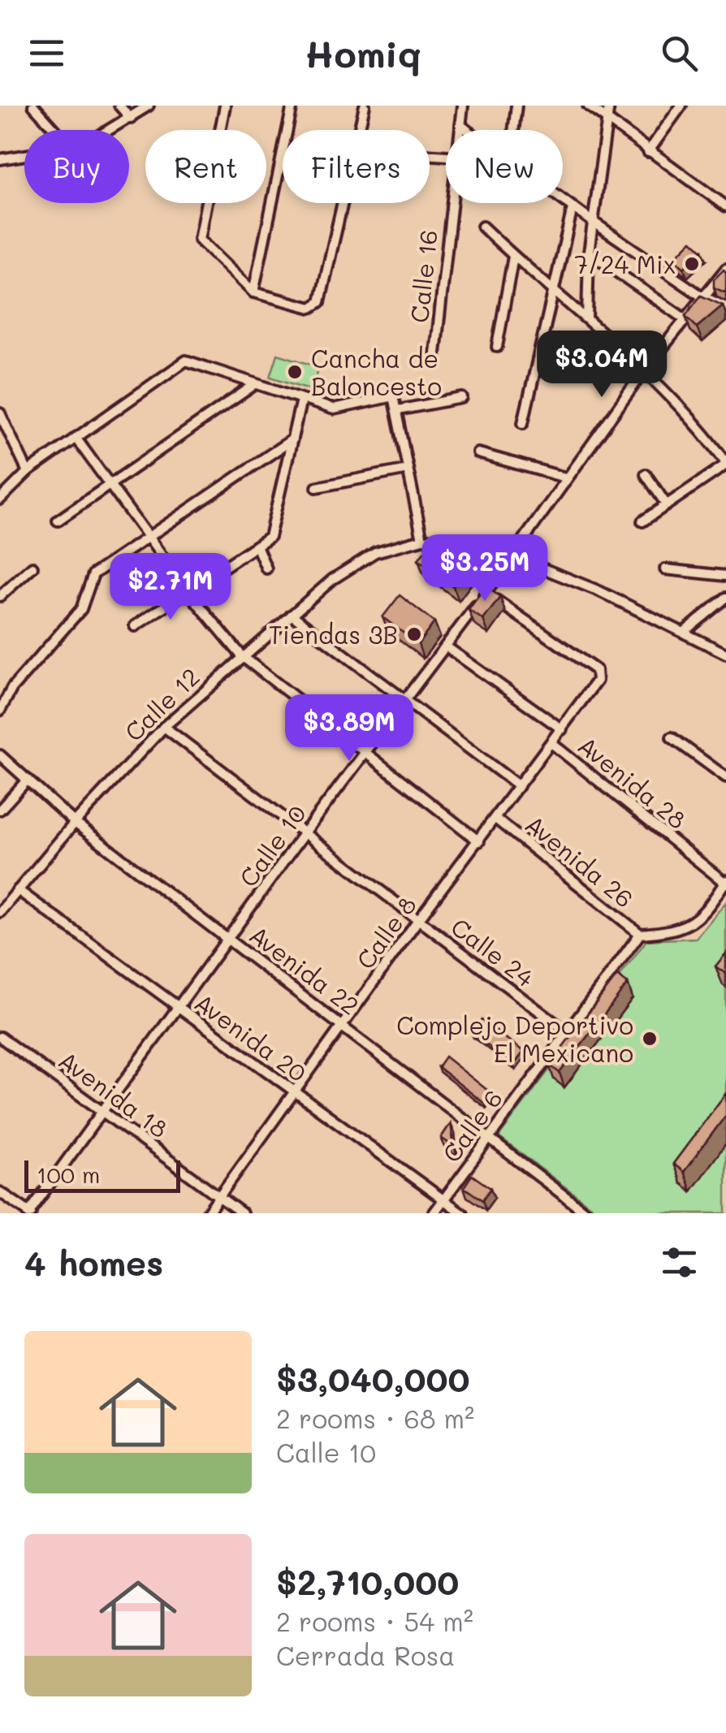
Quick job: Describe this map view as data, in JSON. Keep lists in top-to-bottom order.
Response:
{
  "streets": {
    "street": [
      "Calle 16",
      "Calle 12",
      "Avenida 28",
      "Calle 10",
      "Avenida 26",
      "Calle 8",
      "Calle 24",
      "Avenida 22",
      "Avenida 20",
      "Avenida 18",
      "Calle 6"
    ]
  },
  "crossings": [
    ["Calle 12", "Calle 10"],
    ["Calle 12", "Calle 24"],
    ["Calle 12", "Avenida 22"],
    ["Calle 12", "Avenida 20"],
    ["Avenida 28", "Calle 8"],
    ["Calle 10", "Calle 8"],
    ["Calle 10", "Calle 24"],
    ["Calle 10", "Avenida 22"],
    ["Calle 10", "Avenida 20"],
    ["Calle 10", "Avenida 18"],
    ["Avenida 26", "Calle 8"],
    ["Avenida 26", "Calle 6"],
    ["Calle 8", "Calle 24"],
    ["Calle 8", "Avenida 22"],
    ["Calle 8", "Avenida 20"],
    ["Calle 8", "Avenida 18"],
    ["Calle 24", "Calle 6"],
    ["Avenida 22", "Calle 6"],
    ["Avenida 20", "Calle 6"]
  ],
  "places": [
    "7/24 Mix",
    "Cancha de Baloncesto",
    "Tiendas 3B",
    "Complejo Deportivo El Mexicano"
  ],
  "scale_bar": "100 m",
  "page": {
    "header": "Homiq",
    "chip": [
      "Buy",
      "Rent",
      "Filters",
      "New"
    ],
    "price": [
      "$3.04M",
      "$3.25M",
      "$2.71M",
      "$3.89M"
    ],
    "scale": "100 m",
    "heading": "4 homes",
    "list": [
      {
        "name": "$3,040,000",
        "note": "2 rooms · 68 m² · Calle 10"
      },
      {
        "name": "$2,710,000",
        "note": "2 rooms · 54 m² · Cerrada Rosa"
      }
    ]
  }
}
